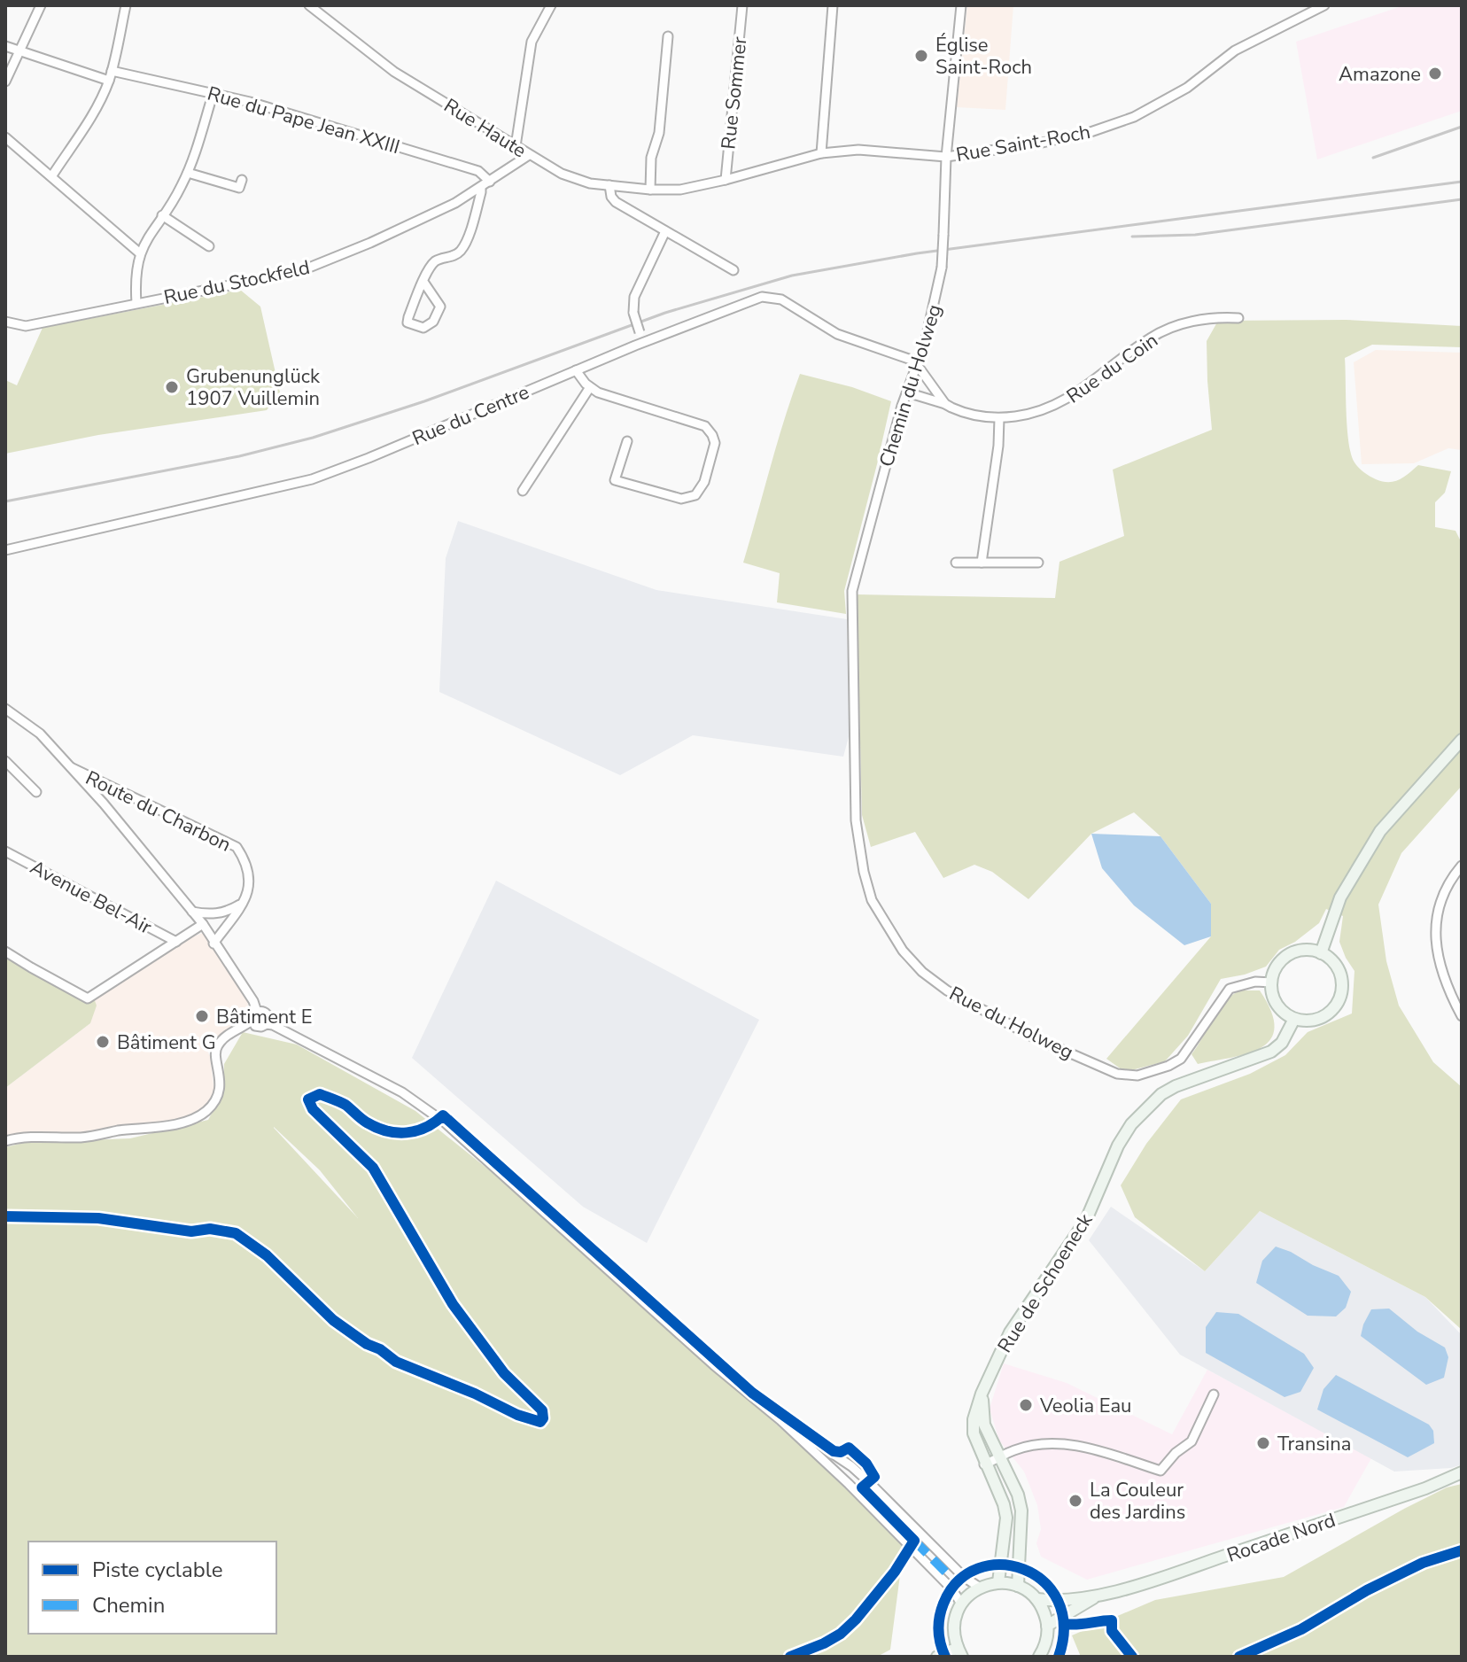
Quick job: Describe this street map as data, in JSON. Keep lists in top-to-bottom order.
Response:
{
  "streets": {
    "main road": ["Rue de Schoeneck", "Rocade Nord"],
    "street": [
      "Rue Sommer",
      "Rue du Pape Jean XXIII",
      "Rue Haute",
      "Rue Saint-Roch",
      "Rue du Stockfeld",
      "Rue du Coin",
      "Chemin du Holweg",
      "Rue du Centre",
      "Route du Charbon",
      "Avenue Bel-Air",
      "Rue du Holweg"
    ]
  },
  "crossings": [
    ["Rue Sommer", "Rue Saint-Roch"],
    ["Rue du Pape Jean XXIII", "Rue du Stockfeld"],
    ["Rue Haute", "Rue Saint-Roch"],
    ["Rue Haute", "Rue du Stockfeld"],
    ["Rue Saint-Roch", "Chemin du Holweg"],
    ["Rue du Coin", "Chemin du Holweg"],
    ["Chemin du Holweg", "Rue du Centre"],
    ["Chemin du Holweg", "Rue du Holweg"],
    ["Route du Charbon", "Avenue Bel-Air"],
    ["Rue du Holweg", "Rue de Schoeneck"]
  ],
  "places": [
    "Église Saint-Roch",
    "Amazone",
    "Grubenunglück 1907 Vuillemin",
    "Bâtiment E",
    "Bâtiment G",
    "Veolia Eau",
    "Transina",
    "La Couleur des Jardins"
  ],
  "legend": ["Piste cyclable", "Chemin"]
}
